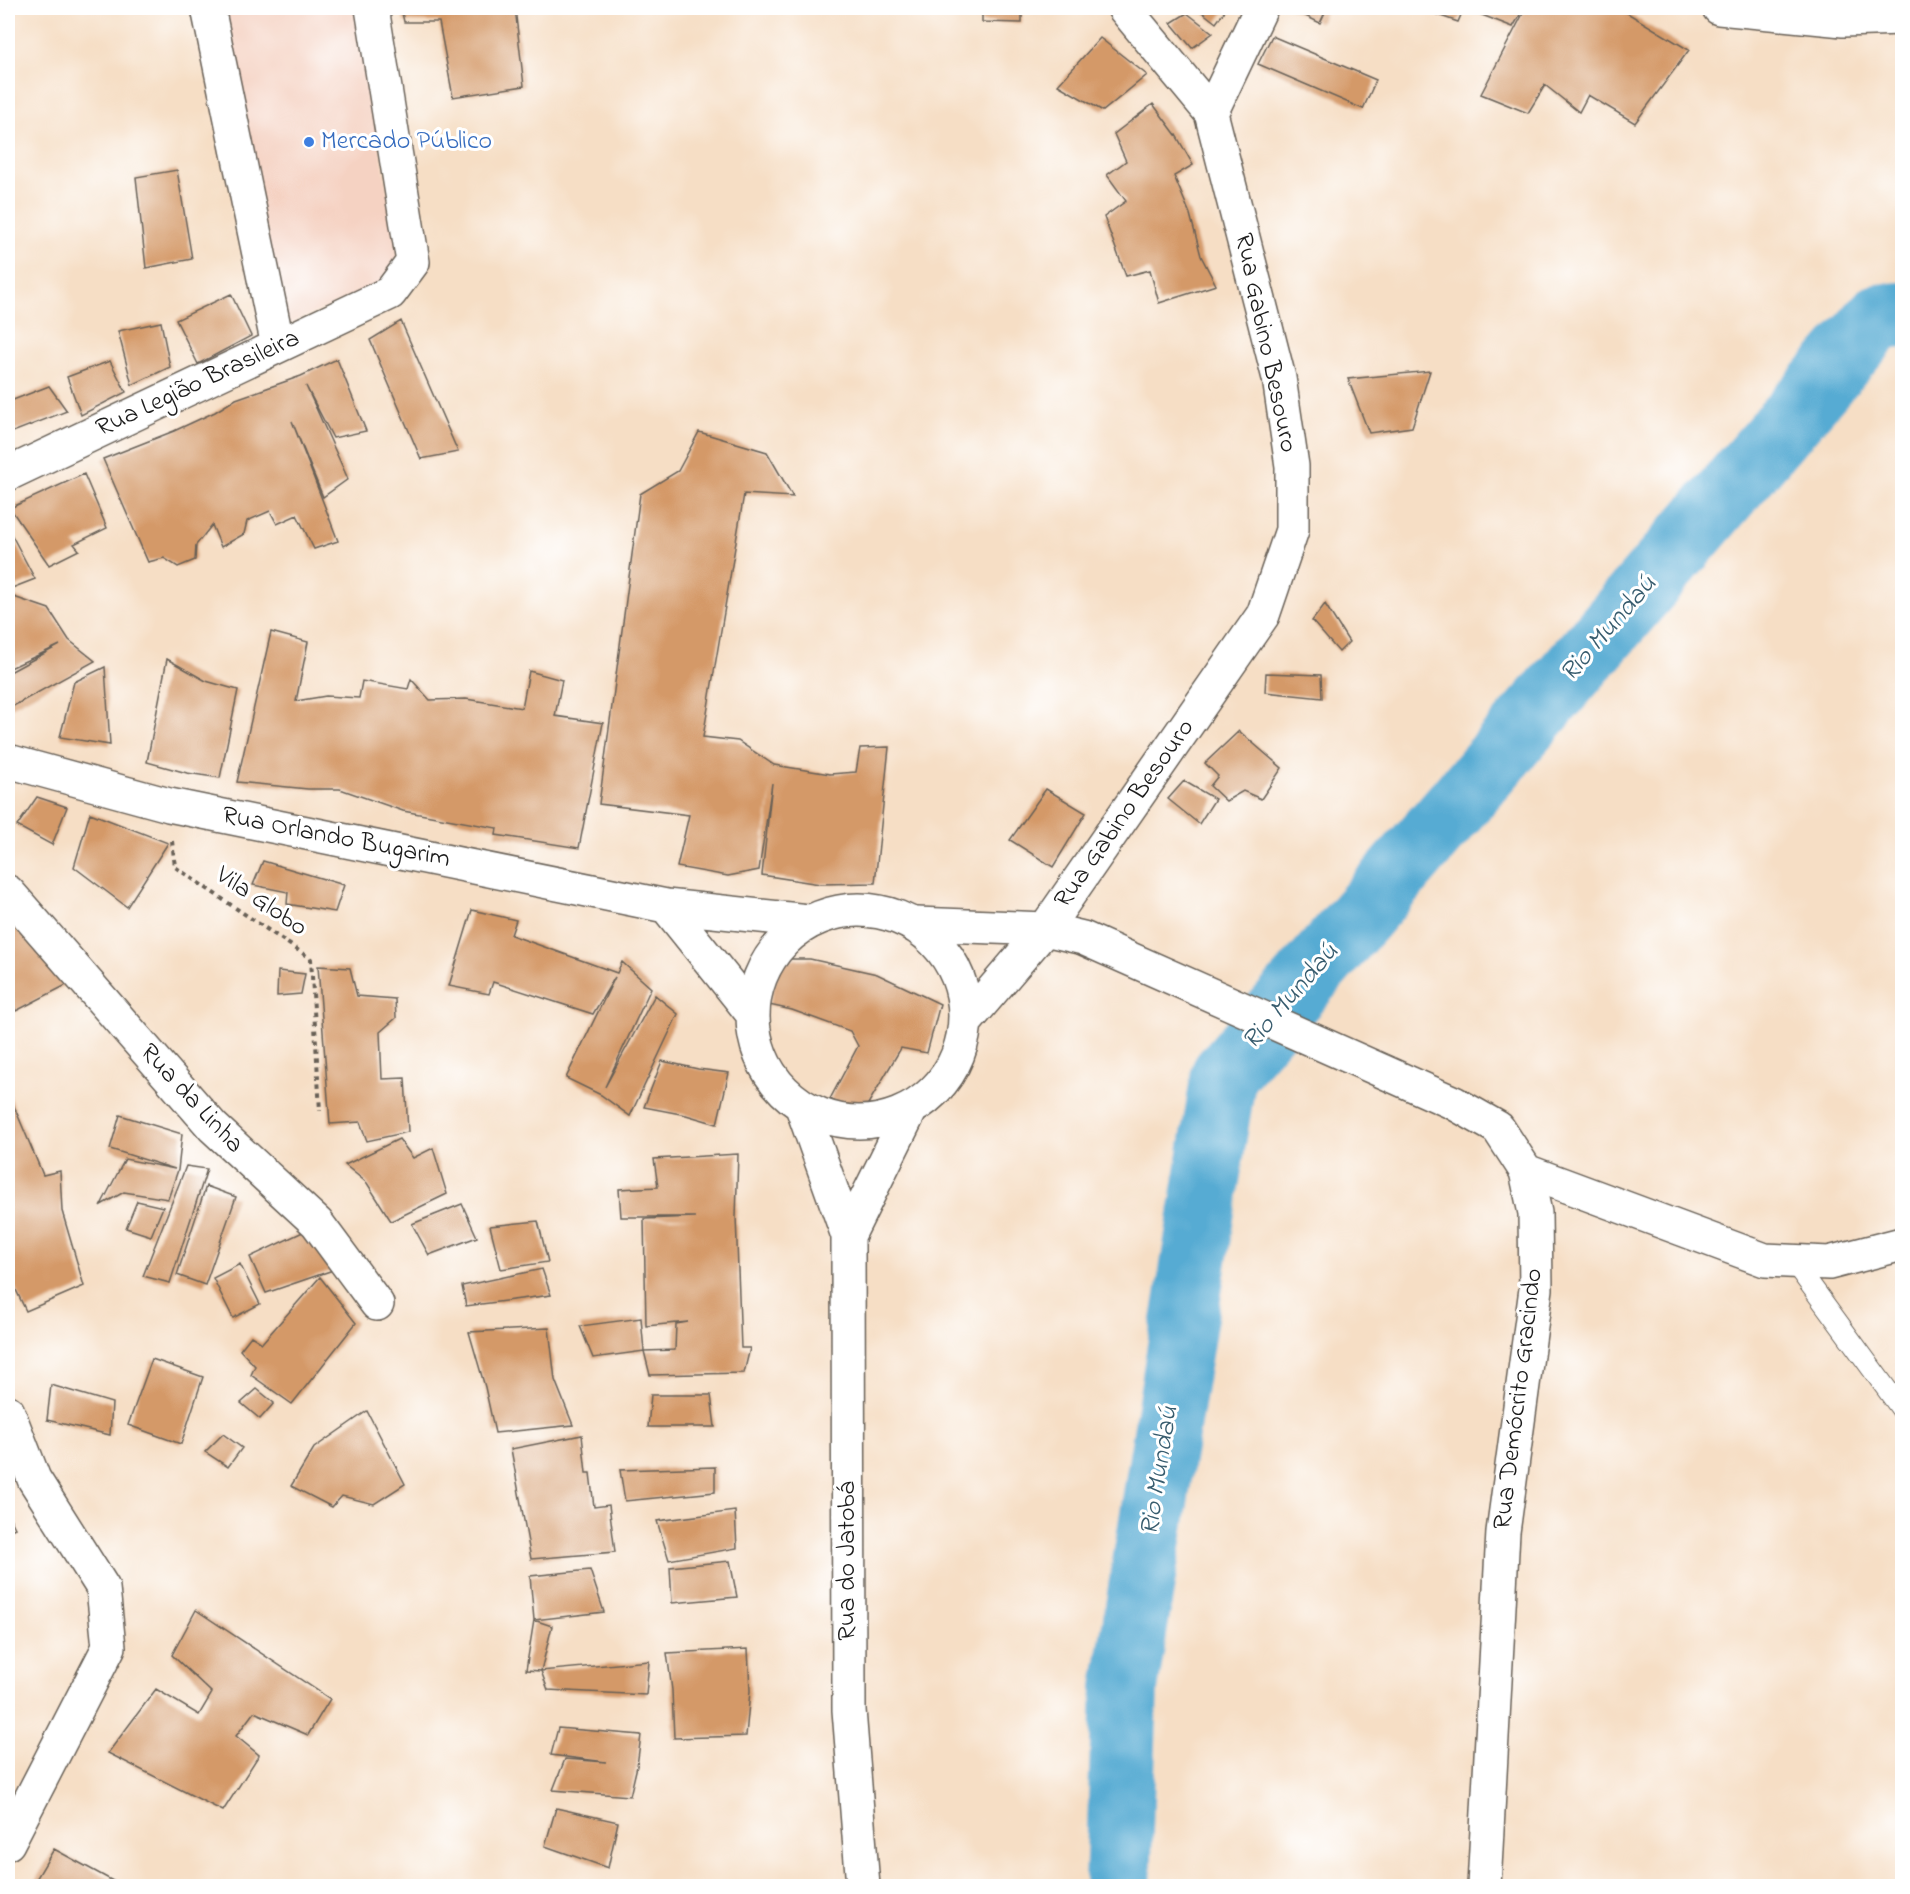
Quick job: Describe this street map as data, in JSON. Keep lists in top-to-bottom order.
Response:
{
  "streets": {
    "street": [
      "Rua Gabino Besouro",
      "Rua Legião Brasileira",
      "Rua Orlando Bugarim",
      "Rua da Linha",
      "Rua Demócrito Gracindo",
      "Rua do Jatobá"
    ],
    "path": ["Vila Globo"]
  },
  "crossings": [
    ["Rua Gabino Besouro", "Rua Demócrito Gracindo"],
    ["Rua Orlando Bugarim", "Vila Globo"],
    ["Rua Orlando Bugarim", "Rua Demócrito Gracindo"],
    ["Rua Orlando Bugarim", "Rua do Jatobá"],
    ["Rua Demócrito Gracindo", "Rua do Jatobá"]
  ],
  "water": ["Rio Mundaú"],
  "places": ["Mercado Público"]
}
